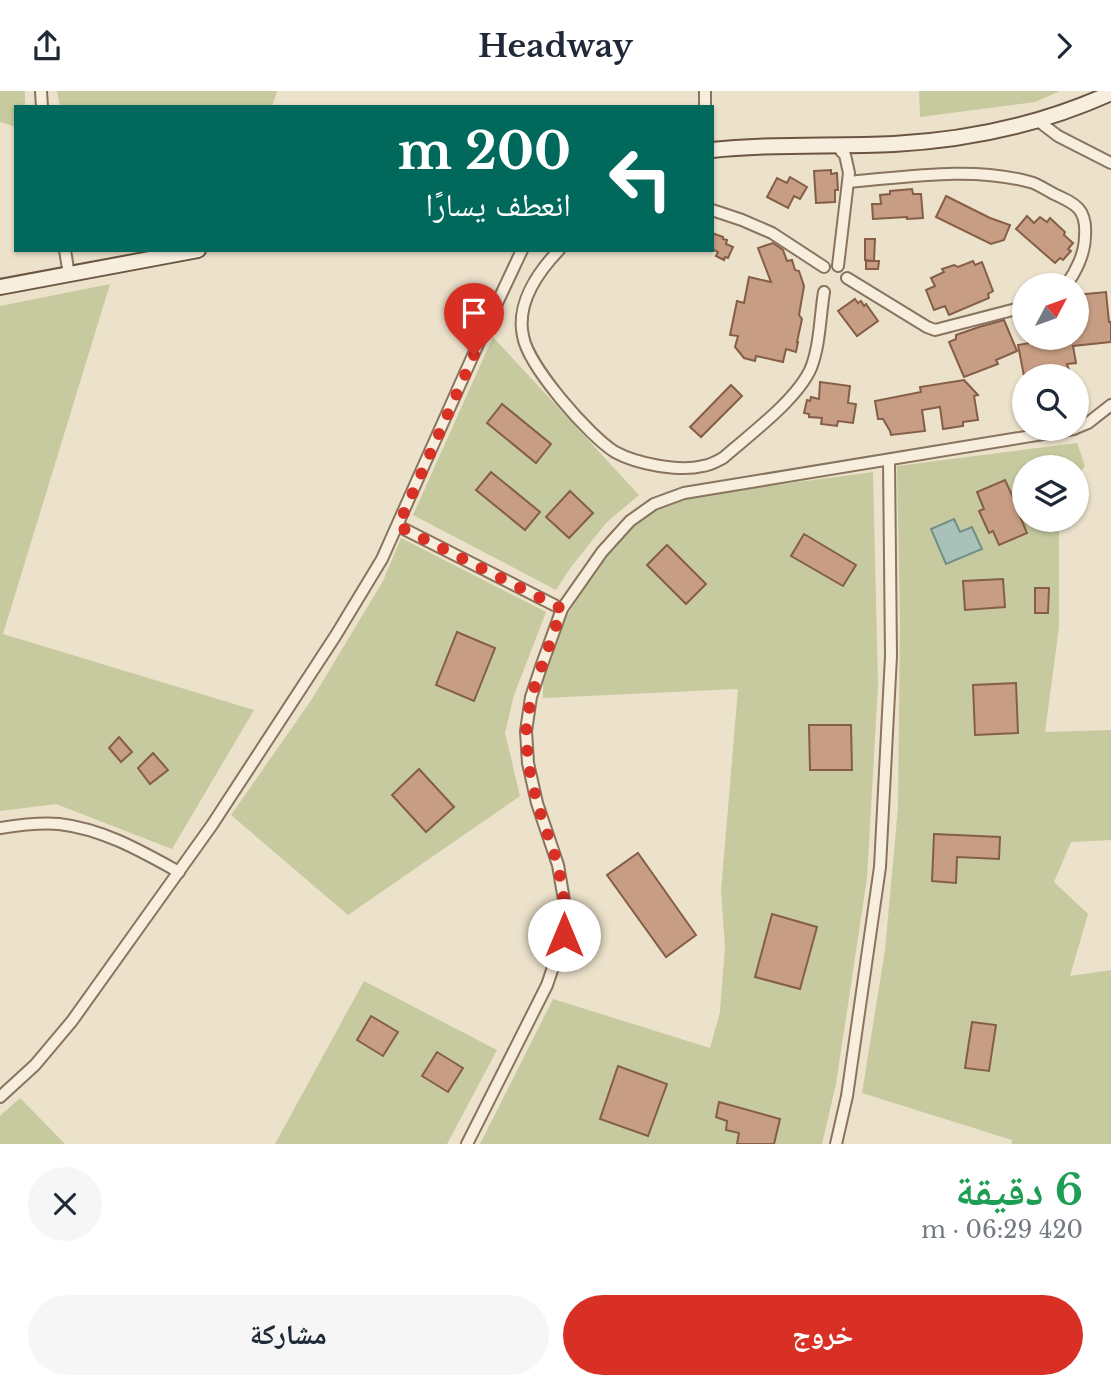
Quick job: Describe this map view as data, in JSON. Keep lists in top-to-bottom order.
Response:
{
  "north": "top right",
  "page": {
    "header": "Headway",
    "turn": ["200 m", "انعطف يسارًا"],
    "heading": ["6 دقيقة", "420 m · 06:29"],
    "buttons": ["خروج", "مشاركة"]
  }
}
